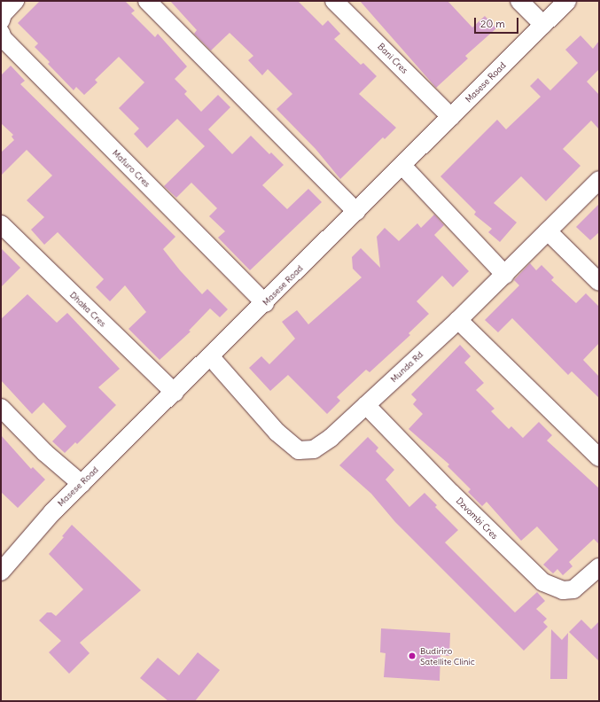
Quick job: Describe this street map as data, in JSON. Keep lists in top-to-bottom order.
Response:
{
  "streets": {
    "street": [
      "Bani Cres",
      "Masese Road",
      "Mafuro Cres",
      "Dhaka Cres",
      "Munda Rd",
      "Dzvombi Cres"
    ]
  },
  "crossings": [
    ["Bani Cres", "Masese Road"],
    ["Masese Road", "Mafuro Cres"],
    ["Masese Road", "Dhaka Cres"],
    ["Masese Road", "Munda Rd"],
    ["Munda Rd", "Dzvombi Cres"]
  ],
  "places": ["Budiriro Satellite Clinic"],
  "scale_bar": "20 m"
}
